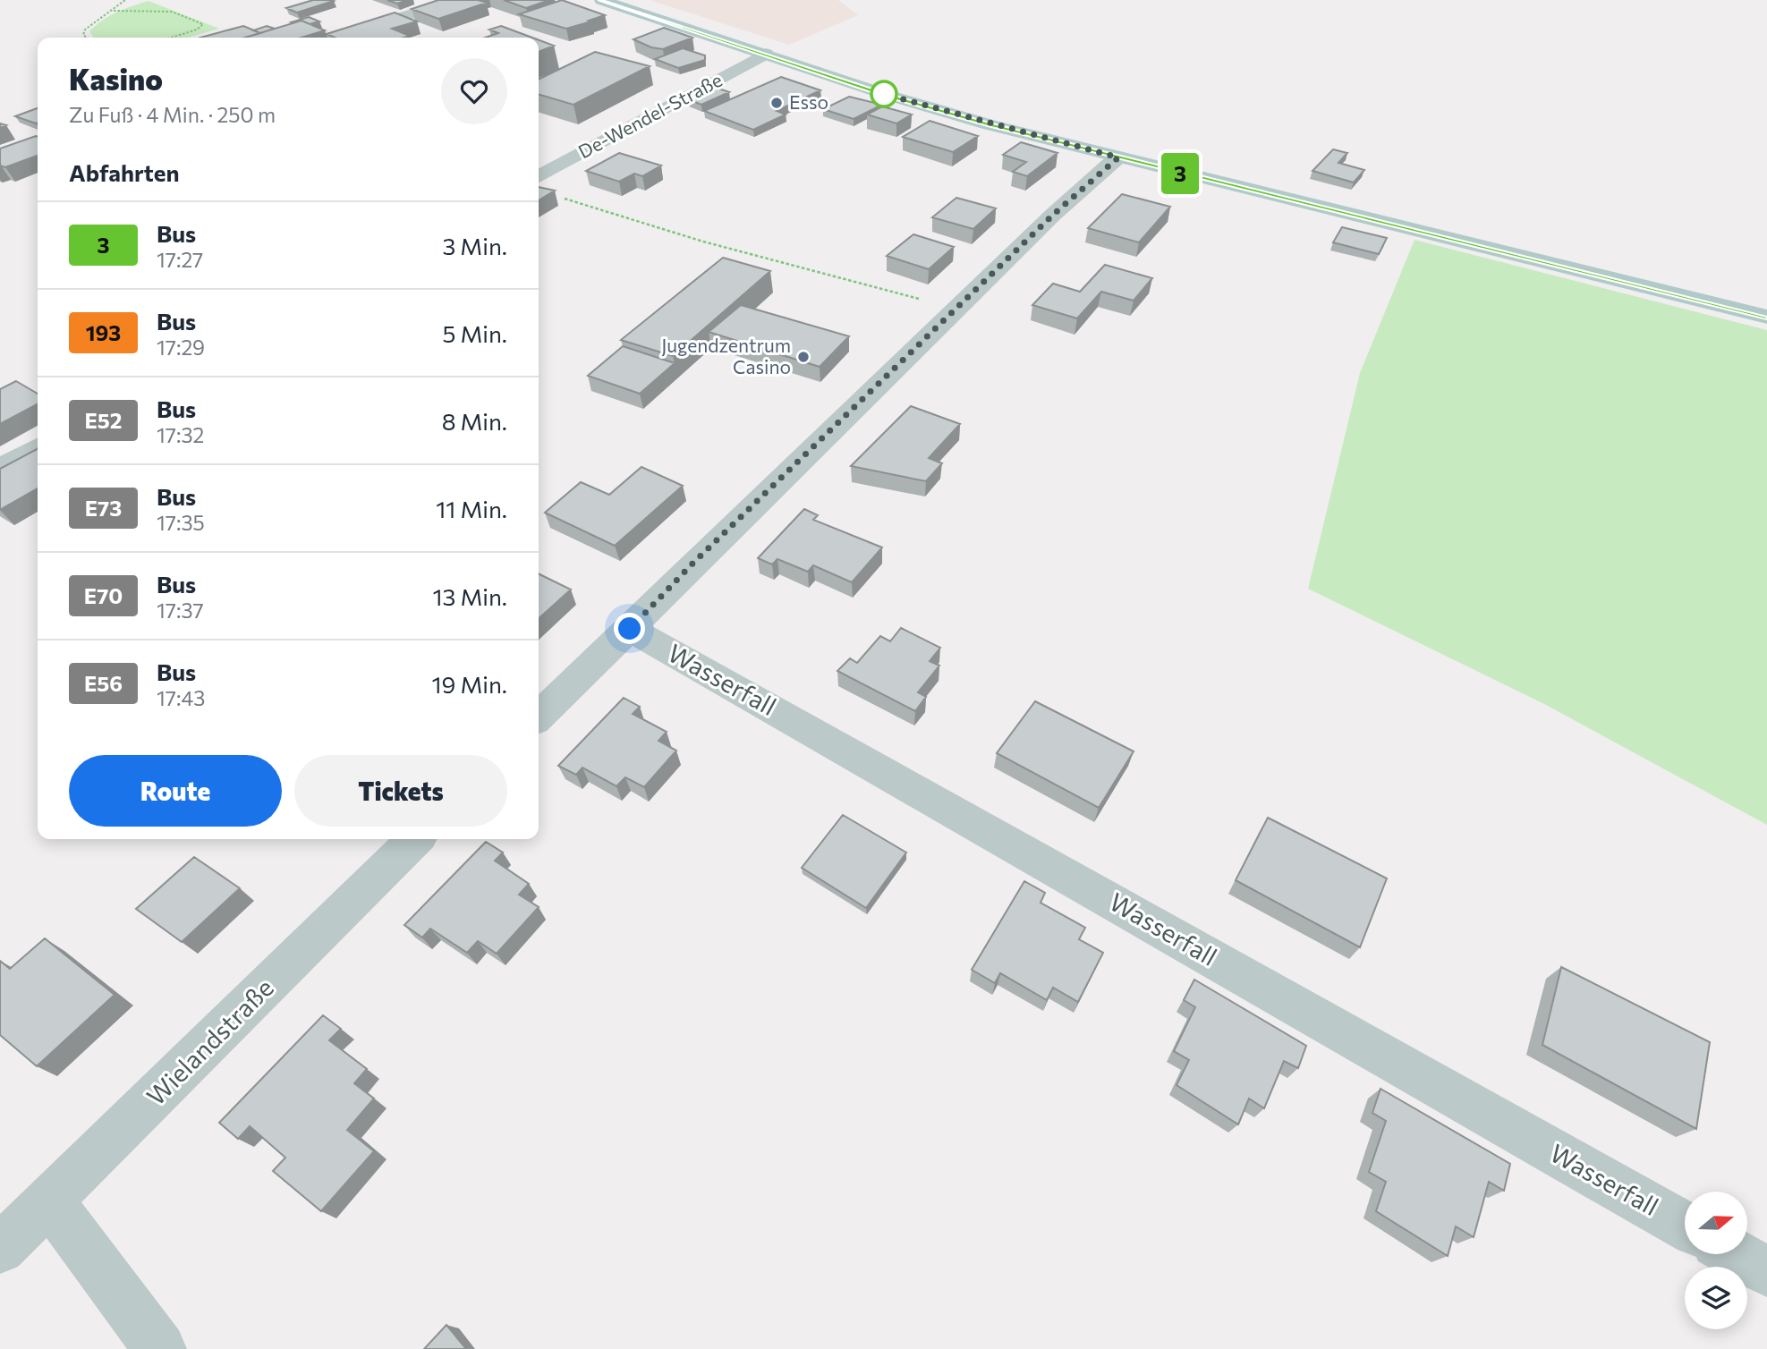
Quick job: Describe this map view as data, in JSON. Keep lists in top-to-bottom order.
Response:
{
  "streets": {
    "street": ["De-Wendel-Straße", "Wasserfall", "Wielandstraße"]
  },
  "places": ["Esso", "Jugendzentrum Casino"],
  "lines": ["bus line 3"],
  "north": "right",
  "page": {
    "on_map": "3",
    "heading": [
      ["Kasino", "Zu Fuß · 4 Min. · 250 m"],
      "Abfahrten"
    ],
    "list": [
      {
        "mark": "3",
        "name": "Bus",
        "note": "17:27",
        "value": "3 Min."
      },
      {
        "mark": "193",
        "name": "Bus",
        "note": "17:29",
        "value": "5 Min."
      },
      {
        "mark": "E52",
        "name": "Bus",
        "note": "17:32",
        "value": "8 Min."
      },
      {
        "mark": "E73",
        "name": "Bus",
        "note": "17:35",
        "value": "11 Min."
      },
      {
        "mark": "E70",
        "name": "Bus",
        "note": "17:37",
        "value": "13 Min."
      },
      {
        "mark": "E56",
        "name": "Bus",
        "note": "17:43",
        "value": "19 Min."
      }
    ],
    "buttons": ["Route", "Tickets"]
  }
}
